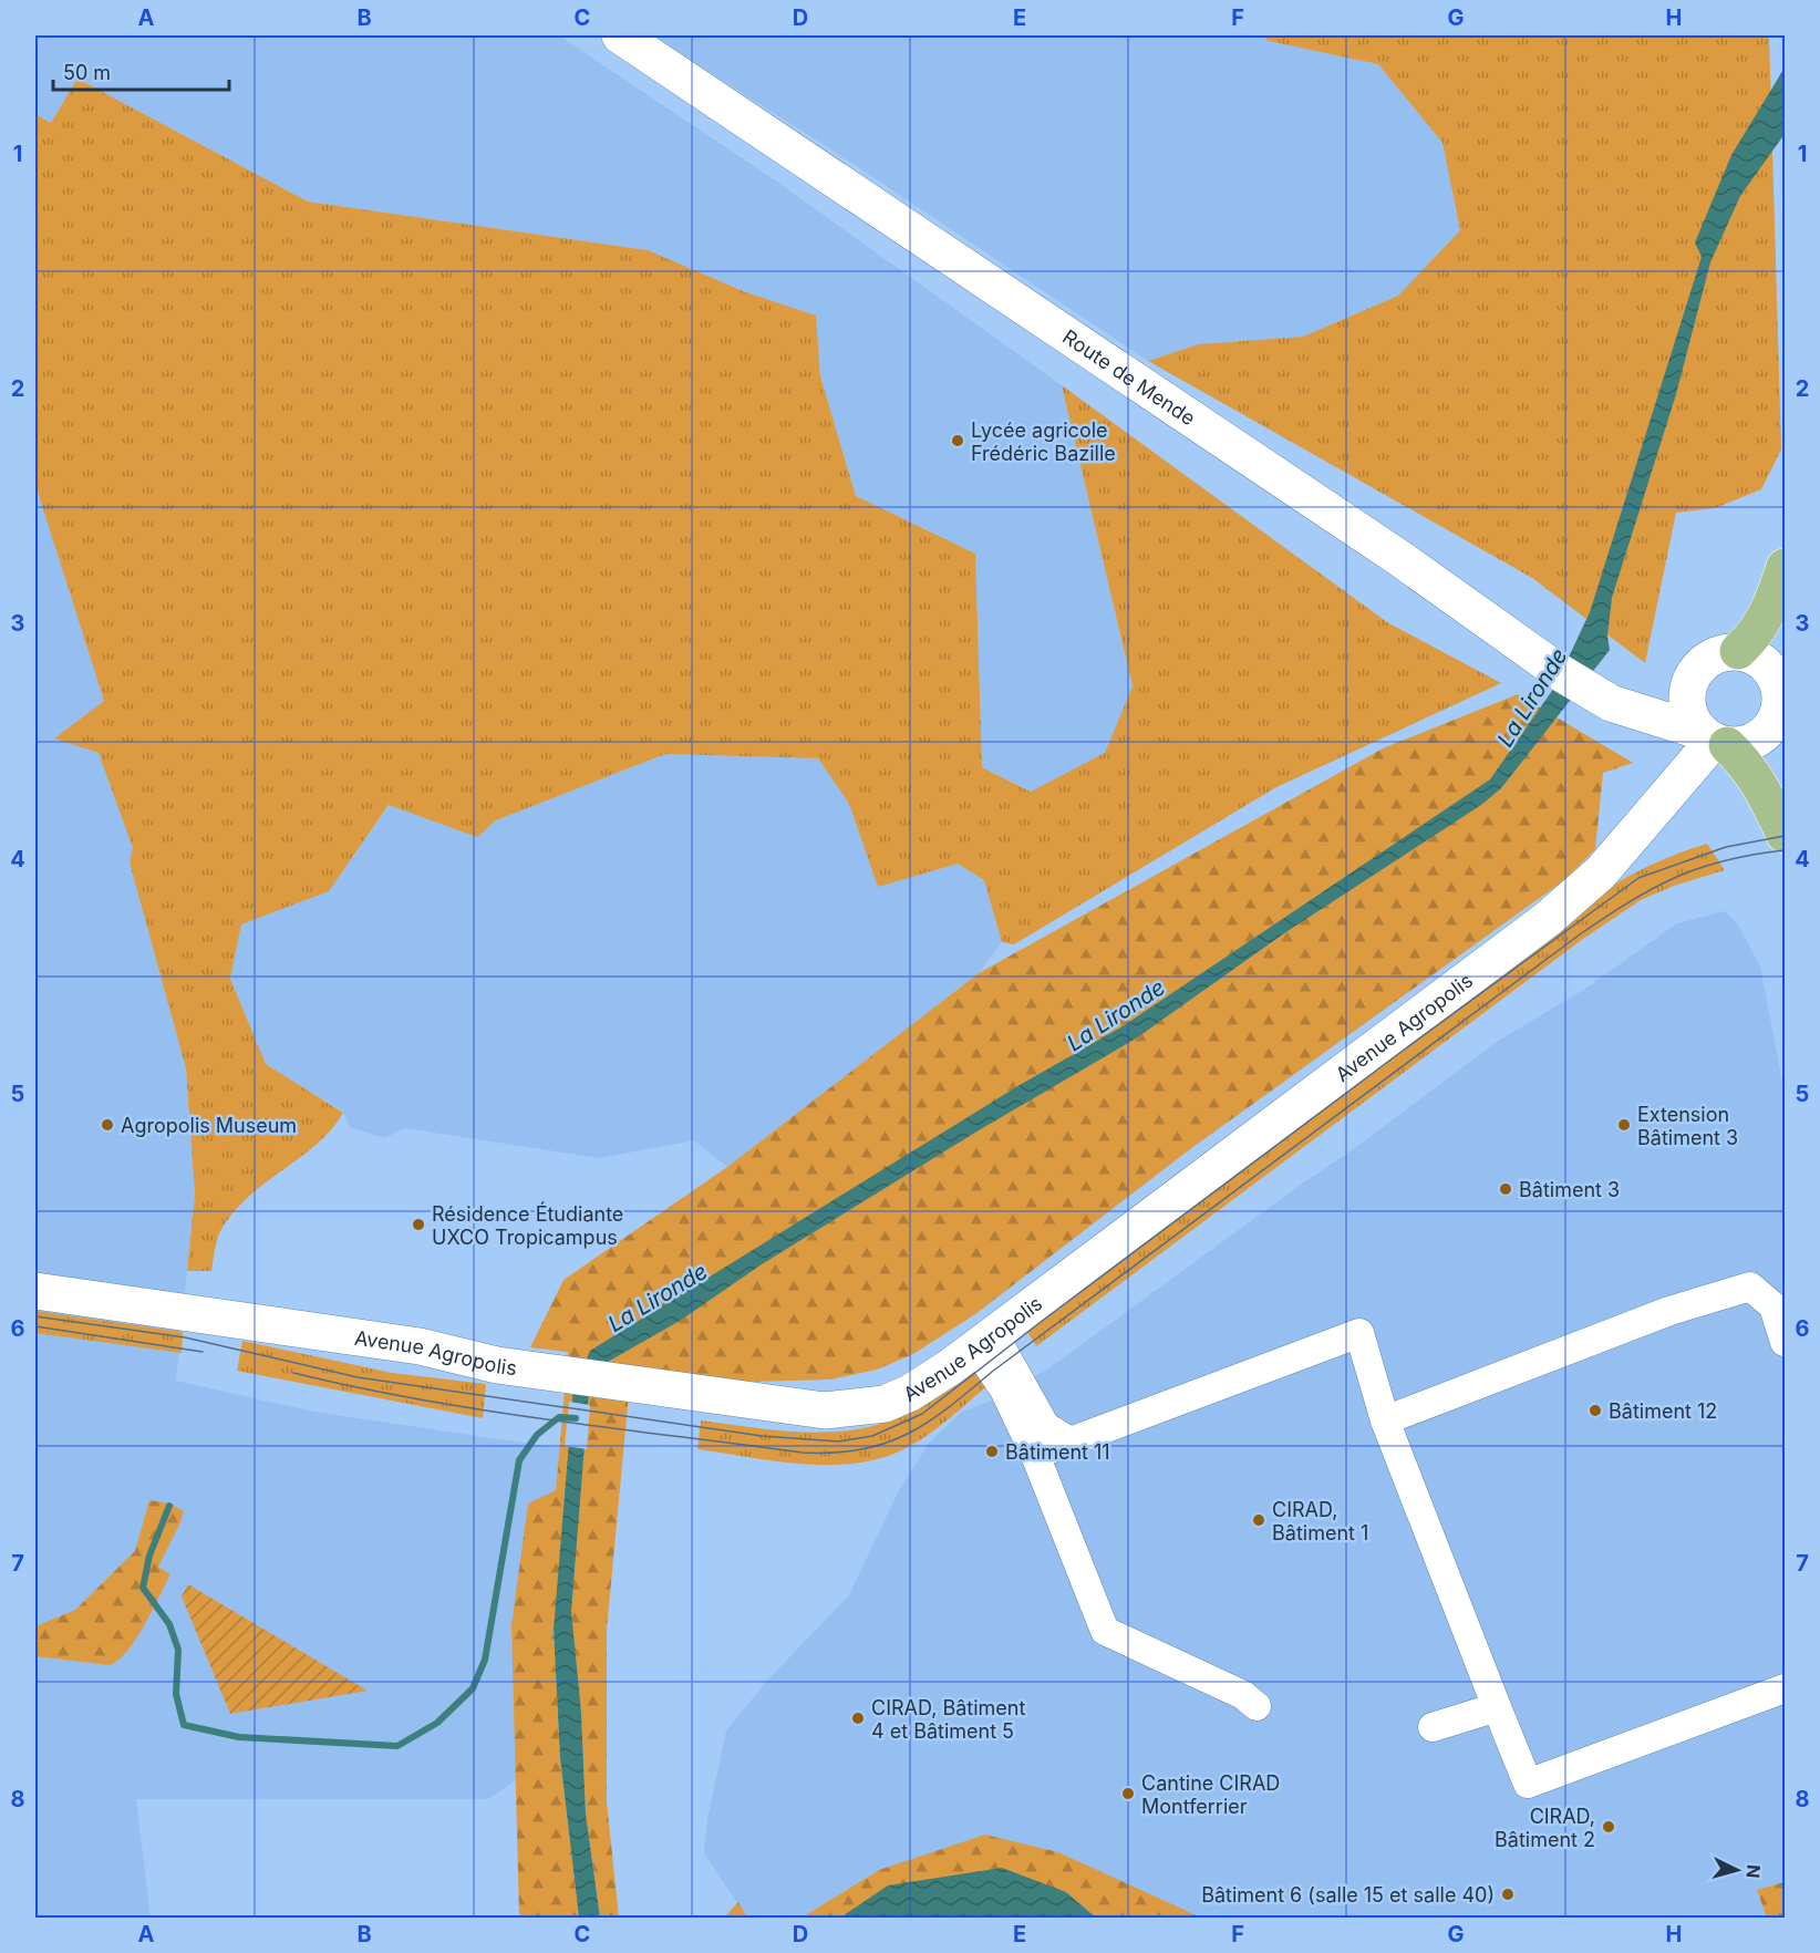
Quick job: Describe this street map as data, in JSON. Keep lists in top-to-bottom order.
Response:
{
  "streets": {
    "street": ["Route de Mende", "Avenue Agropolis"]
  },
  "crossings": [
    ["Route de Mende", "Avenue Agropolis"]
  ],
  "water": ["La Lironde"],
  "places": [
    "Lycée agricole Frédéric Bazille",
    "Agropolis Museum",
    "Extension Bâtiment 3",
    "Bâtiment 3",
    "Résidence Étudiante UXCO Tropicampus",
    "Bâtiment 12",
    "Bâtiment 11",
    "CIRAD, Bâtiment 1",
    "CIRAD, Bâtiment 4 et Bâtiment 5",
    "Cantine CIRAD Montferrier",
    "CIRAD, Bâtiment 2",
    "Bâtiment 6 (salle 15 et salle 40)"
  ],
  "scale_bar": "50 m",
  "north": "right",
  "grid": {
    "columns": [
      "A",
      "B",
      "C",
      "D",
      "E",
      "F",
      "G",
      "H"
    ],
    "rows": [
      "1",
      "2",
      "3",
      "4",
      "5",
      "6",
      "7",
      "8"
    ]
  }
}
